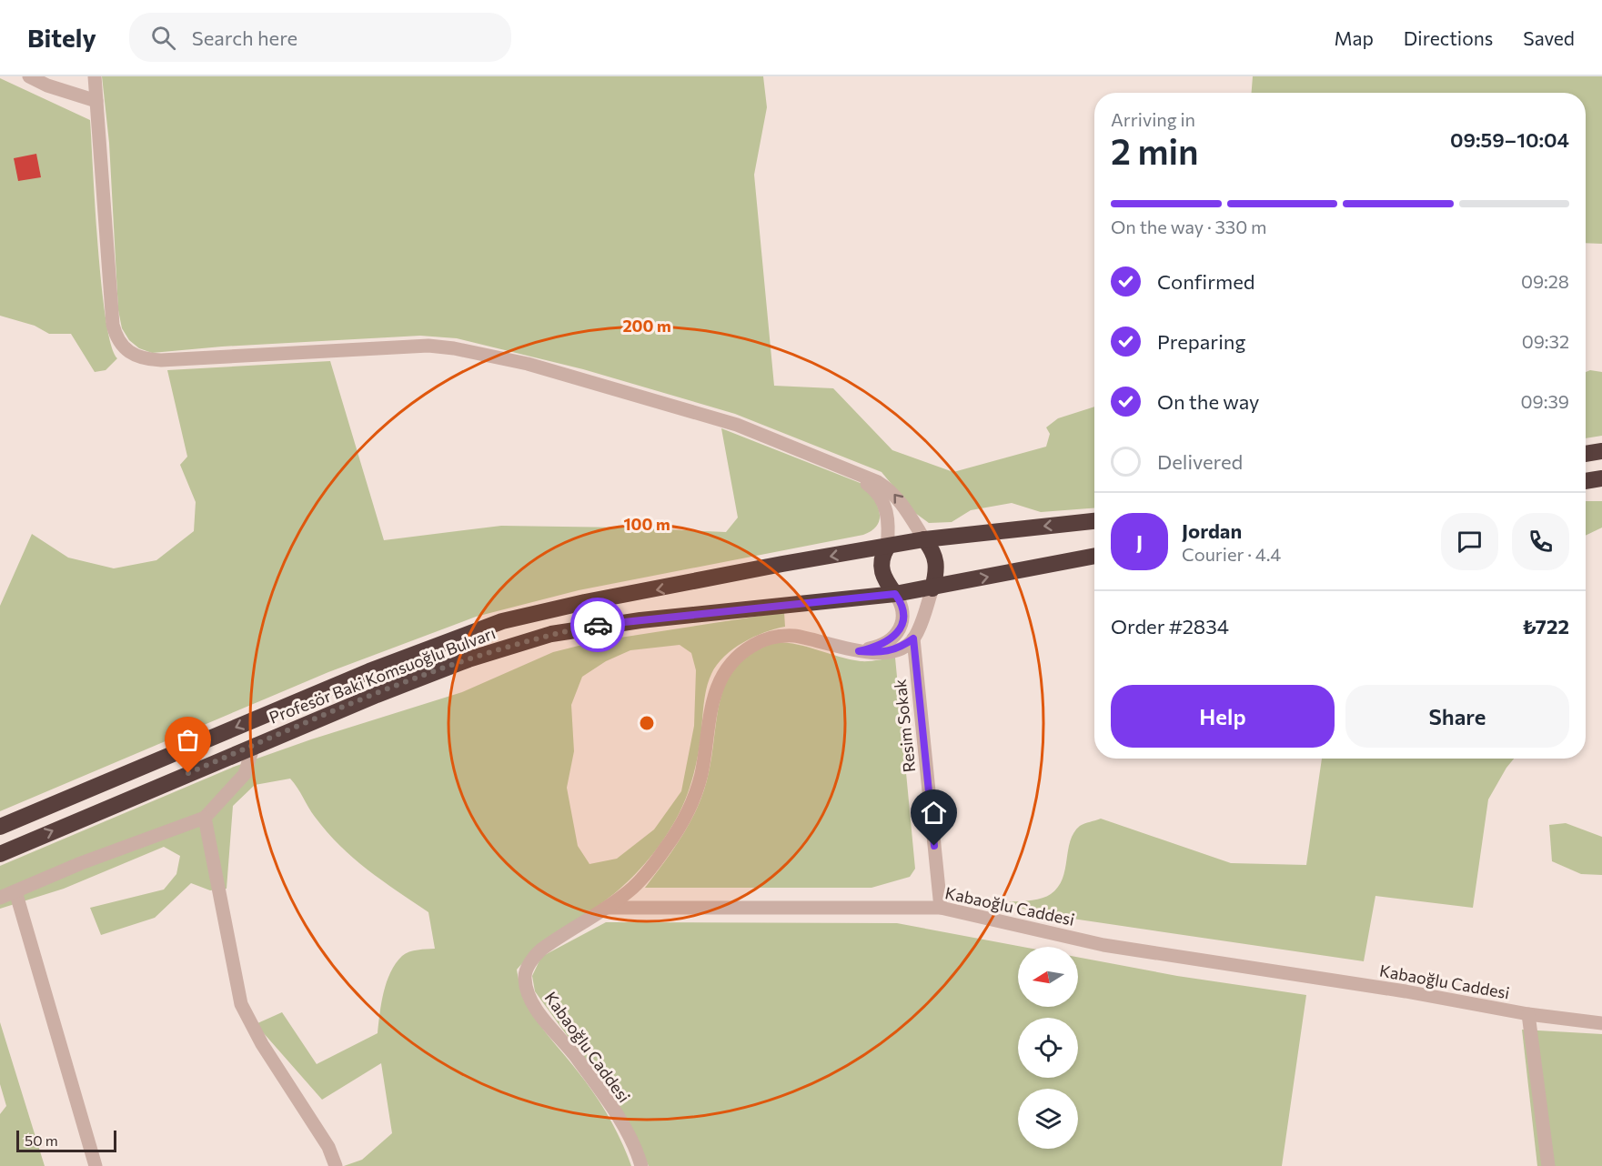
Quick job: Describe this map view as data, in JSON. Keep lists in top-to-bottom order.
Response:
{
  "streets": {
    "highway": ["Profesör Baki Komsuoğlu Bulvarı"],
    "street": ["Resim Sokak", "Kabaoğlu Caddesi"]
  },
  "crossings": [
    ["Resim Sokak", "Kabaoğlu Caddesi"]
  ],
  "scale_bar": "50 m",
  "north": "left",
  "page": {
    "header": "Bitely",
    "search": "Search here",
    "nav": ["Map", "Directions", "Saved"],
    "heading": ["2 min", "Arriving in", "09:59–10:04"],
    "panel": [
      "Jordan",
      "Courier · 4.4",
      "Order #2834",
      "₺722"
    ],
    "bar": "On the way · 330 m",
    "list": [
      ["Confirmed", "09:28"],
      ["Preparing", "09:32"],
      ["On the way", "09:39"],
      "Delivered"
    ],
    "round": "J",
    "buttons": ["Help", "Share"],
    "scale": "50 m"
  },
  "rings": ["200 m", "100 m"]
}
